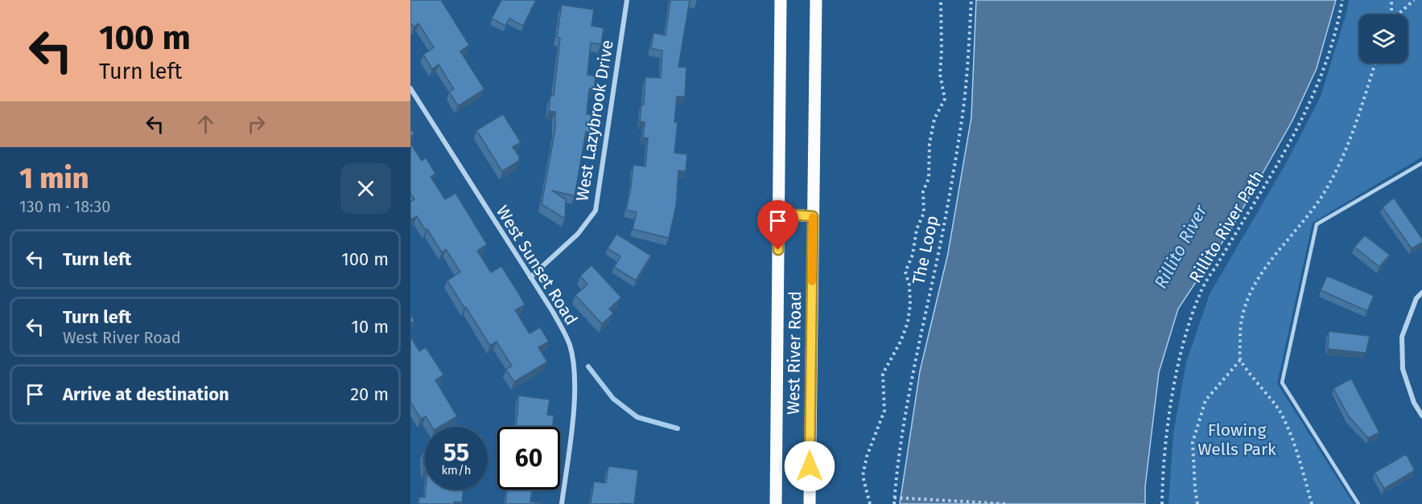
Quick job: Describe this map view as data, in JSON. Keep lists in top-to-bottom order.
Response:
{
  "streets": {
    "main road": ["West River Road"],
    "street": ["West Lazybrook Drive", "West Sunset Road"],
    "path": ["Rillito River Path", "The Loop"]
  },
  "crossings": [
    ["West Lazybrook Drive", "West Sunset Road"]
  ],
  "water": ["Rillito River"],
  "parks": ["Flowing Wells Park"],
  "page": {
    "turn": ["100 m", "Turn left"],
    "heading": ["1 min", "130 m · 18:30"],
    "list": [
      {
        "name": "Turn left",
        "value": "100 m"
      },
      {
        "name": "Turn left",
        "note": "West River Road",
        "value": "10 m"
      },
      {
        "name": "Arrive at destination",
        "value": "20 m"
      }
    ],
    "speed": "55 km/h",
    "limit": "60"
  }
}
